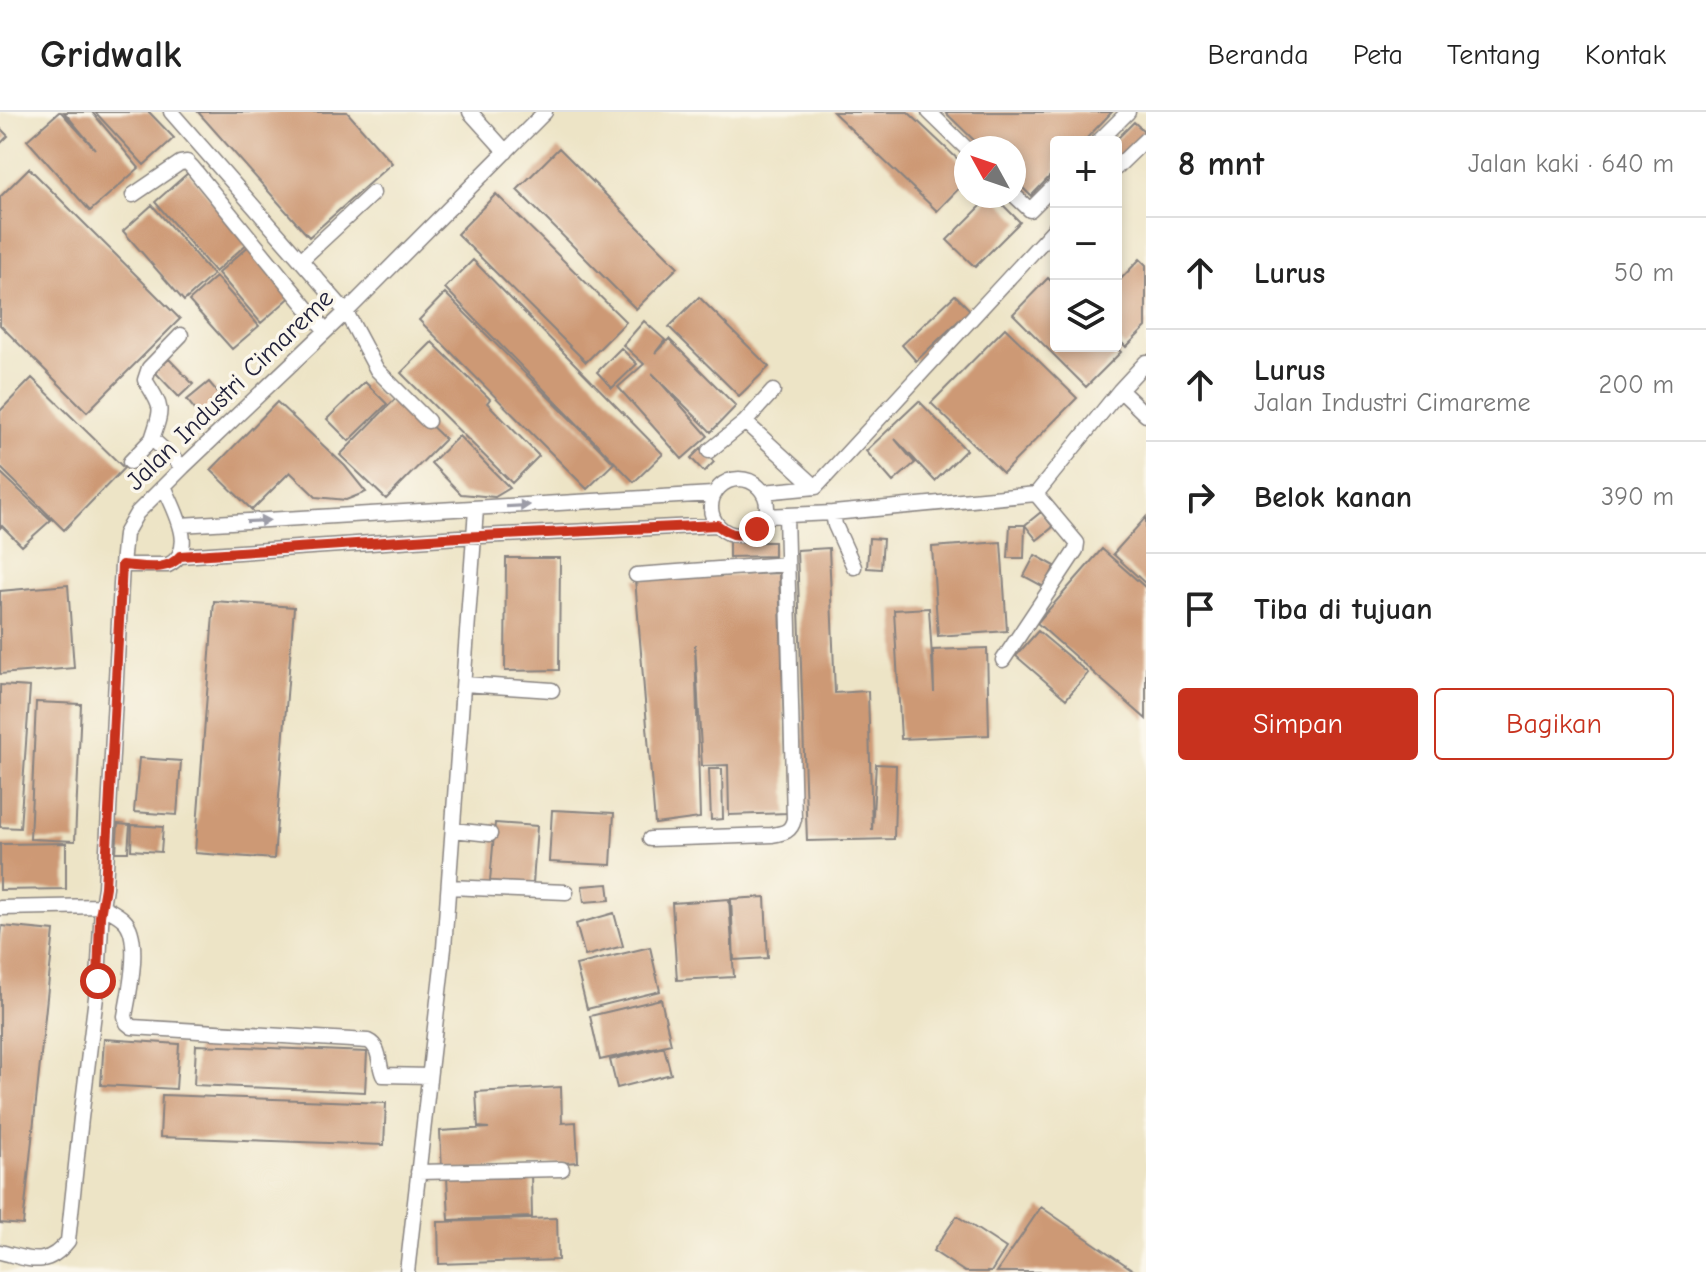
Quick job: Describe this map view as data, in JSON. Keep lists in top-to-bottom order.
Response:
{
  "streets": {
    "lane": ["Jalan Industri Cimareme"]
  },
  "north": "top left",
  "page": {
    "header": "Gridwalk",
    "nav": [
      "Beranda",
      "Peta",
      "Tentang",
      "Kontak"
    ],
    "heading": ["8 mnt", "Jalan kaki · 640 m"],
    "map_buttons": ["+", "−"],
    "list": [
      ["Lurus", "50 m"],
      ["Lurus", "Jalan Industri Cimareme", "200 m"],
      ["Belok kanan", "390 m"],
      "Tiba di tujuan"
    ],
    "buttons": ["Simpan", "Bagikan"]
  }
}
